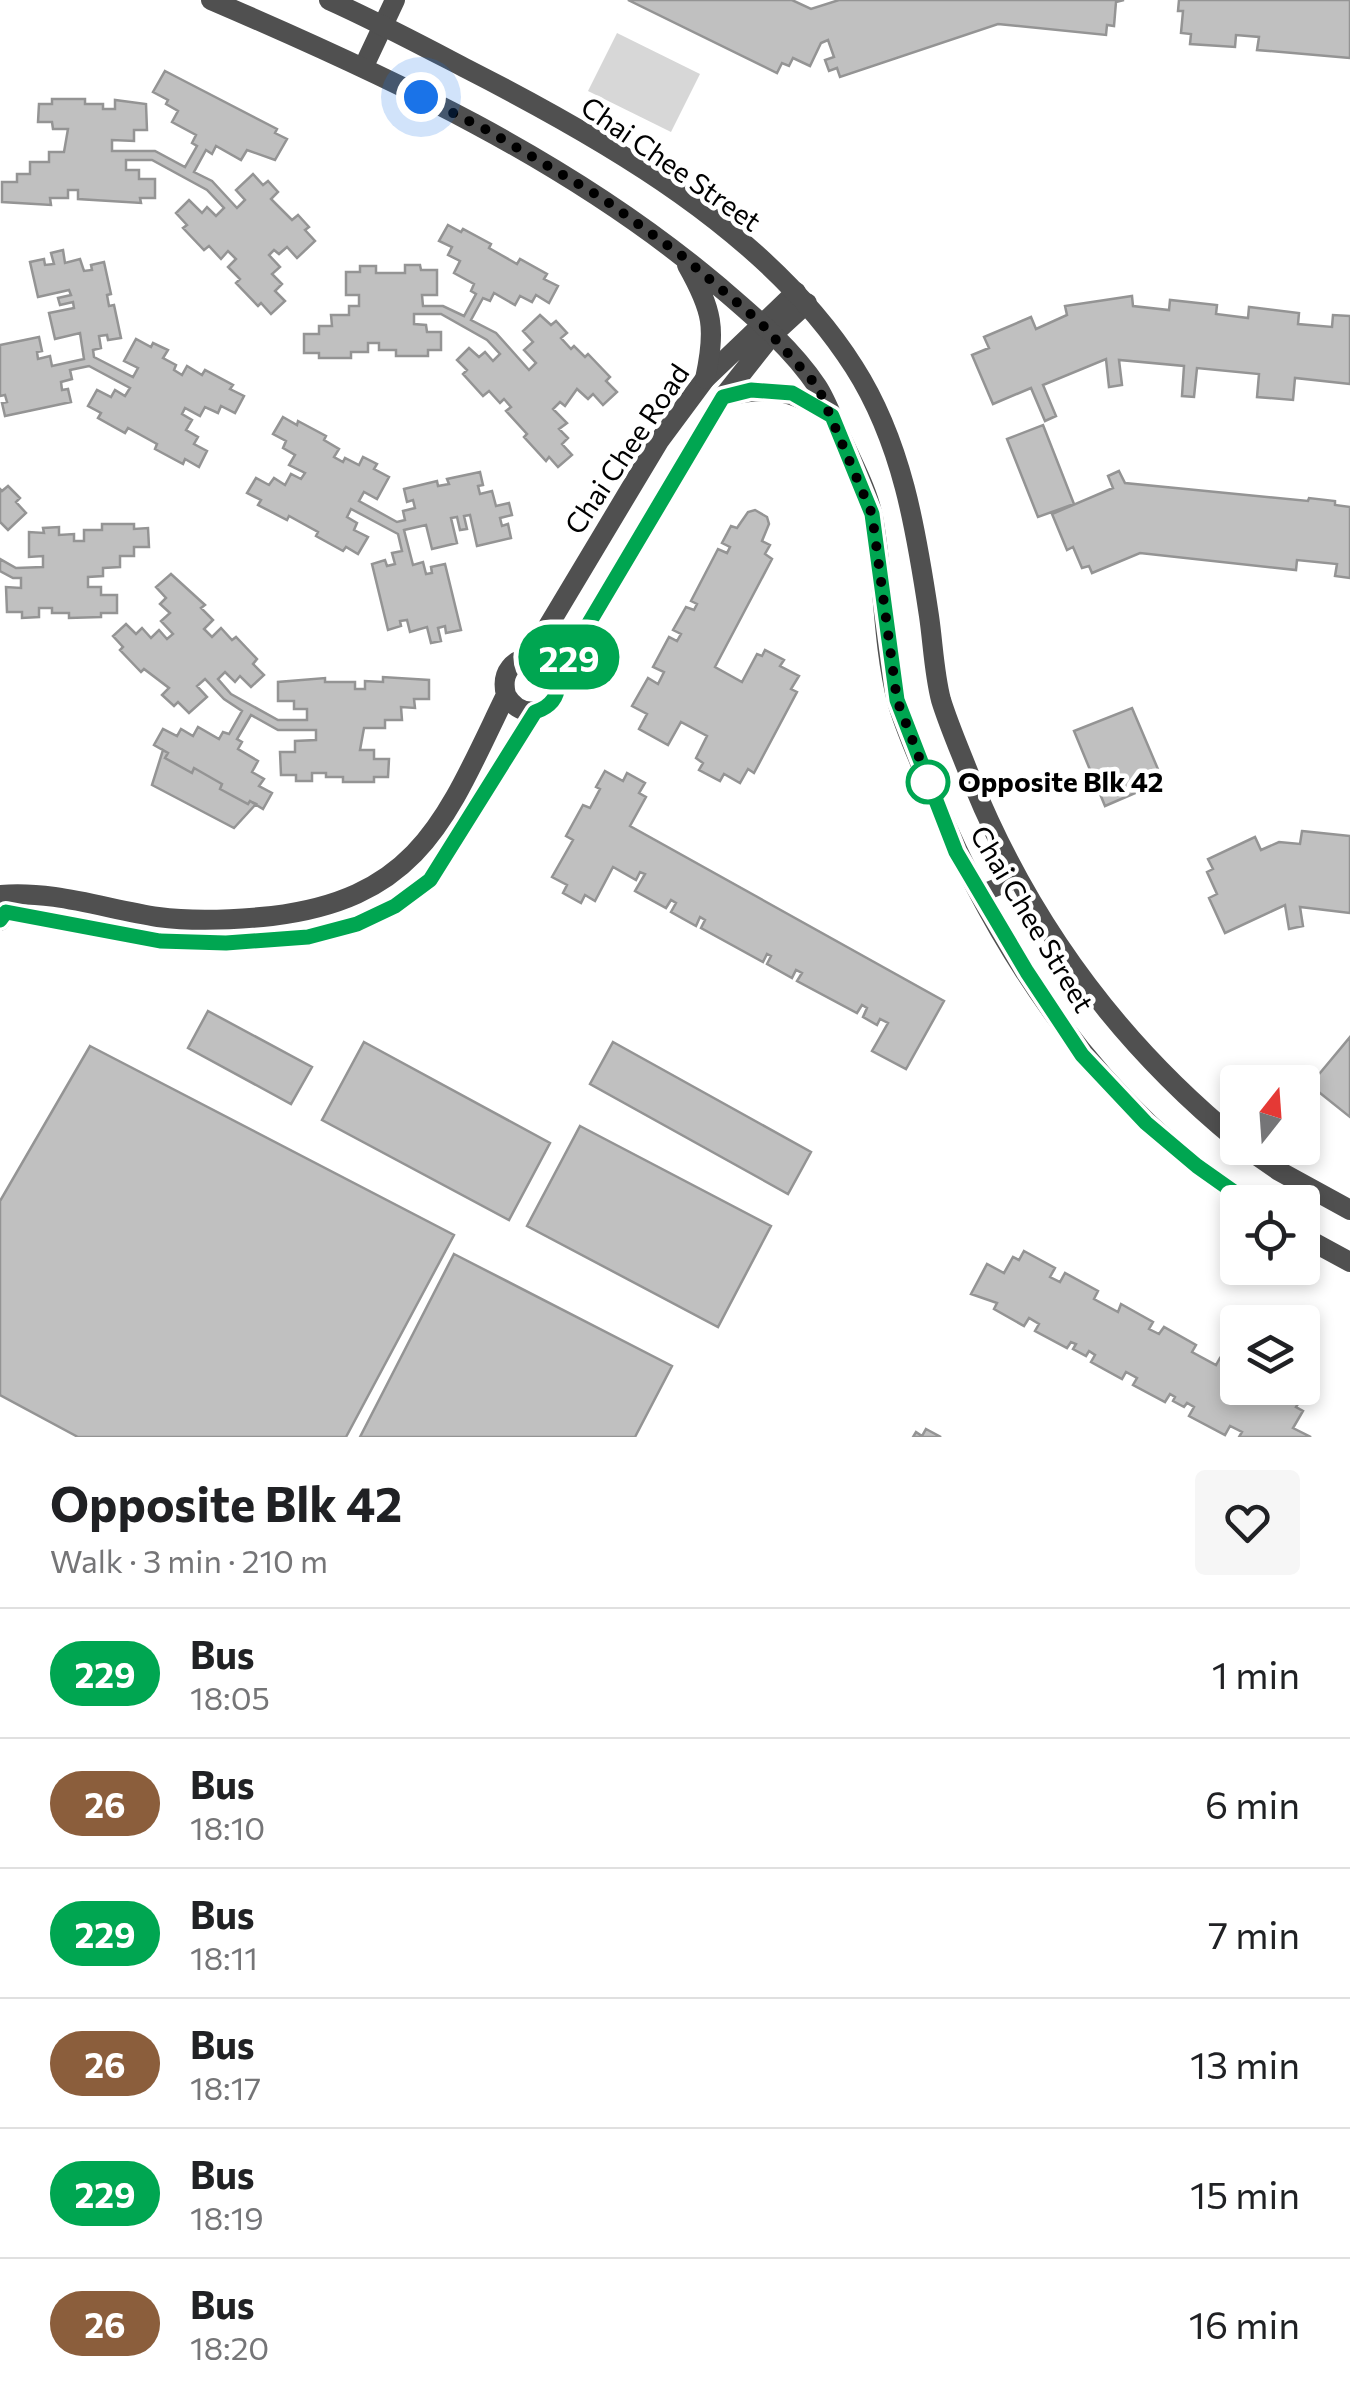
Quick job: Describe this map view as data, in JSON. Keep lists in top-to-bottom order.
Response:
{
  "streets": {
    "street": ["Chai Chee Street", "Chai Chee Road"]
  },
  "crossings": [
    ["Chai Chee Street", "Chai Chee Road"]
  ],
  "places": ["Opposite Blk 42"],
  "lines": ["bus line 229"],
  "north": "top",
  "page": {
    "on_map": "229",
    "heading": ["Opposite Blk 42", "Walk · 3 min · 210 m"],
    "list": [
      {
        "mark": "229",
        "name": "Bus",
        "note": "18:05",
        "value": "1 min"
      },
      {
        "mark": "26",
        "name": "Bus",
        "note": "18:10",
        "value": "6 min"
      },
      {
        "mark": "229",
        "name": "Bus",
        "note": "18:11",
        "value": "7 min"
      },
      {
        "mark": "26",
        "name": "Bus",
        "note": "18:17",
        "value": "13 min"
      },
      {
        "mark": "229",
        "name": "Bus",
        "note": "18:19",
        "value": "15 min"
      },
      {
        "mark": "26",
        "name": "Bus",
        "note": "18:20",
        "value": "16 min"
      }
    ]
  }
}
